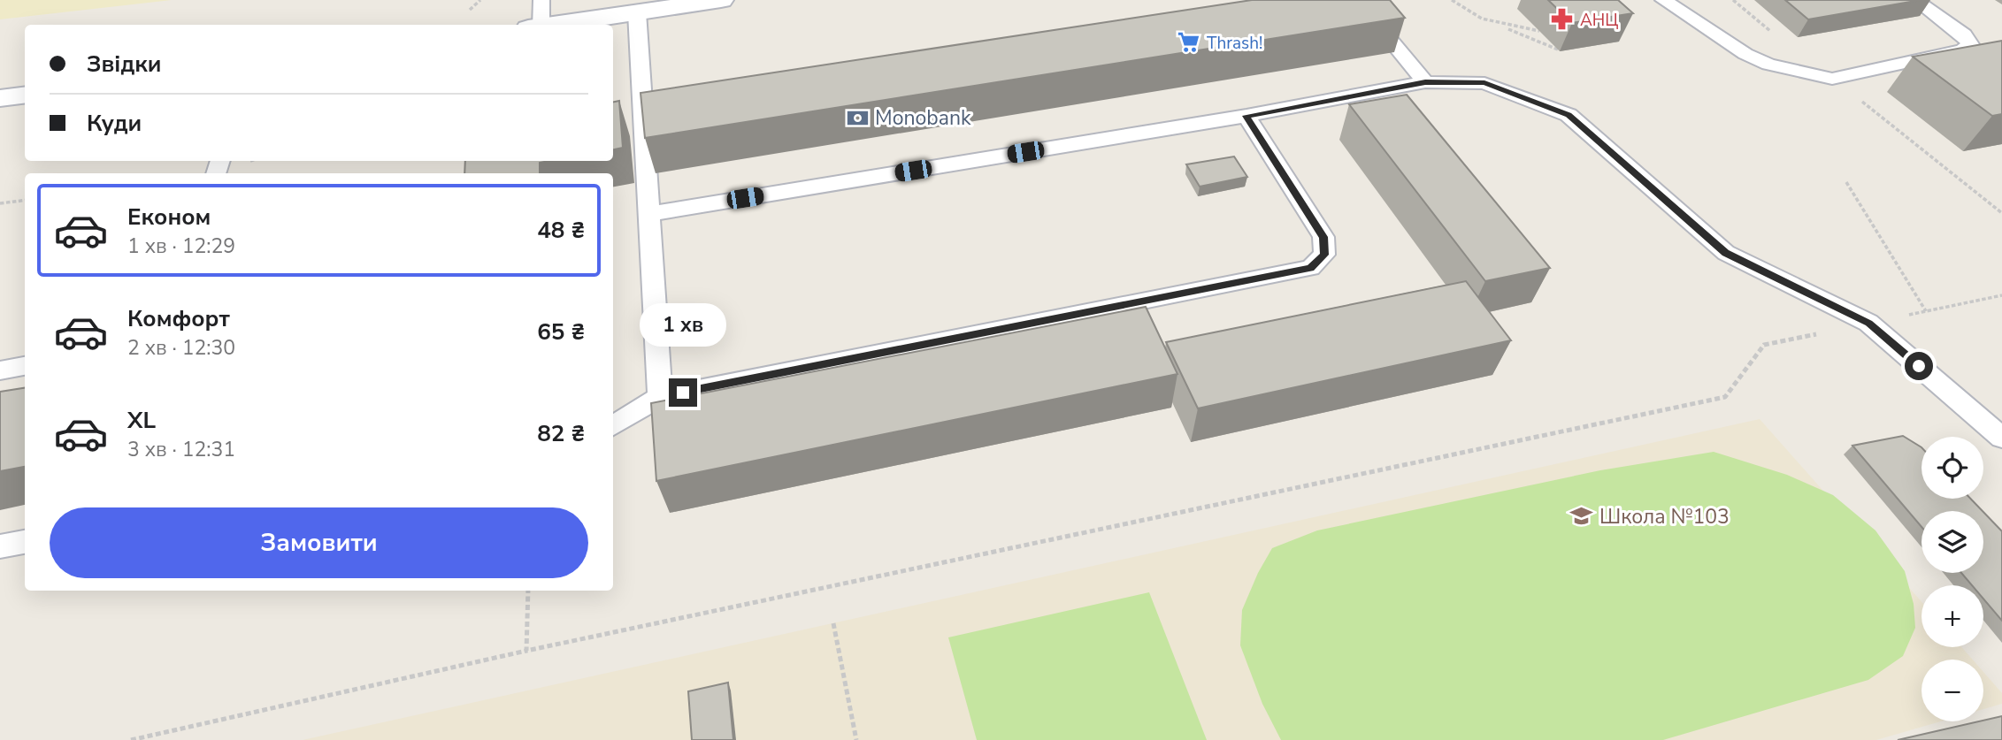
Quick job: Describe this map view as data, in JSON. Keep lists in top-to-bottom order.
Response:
{
  "places": {
    "pharmacy": ["АНЦ"],
    "supermarket": ["Thrash!"],
    "bank": ["Monobank"],
    "school or university": ["Школа №103"]
  },
  "page": {
    "banner": ["Звідки", "Куди"],
    "list": [
      {
        "name": "Економ",
        "note": "1 хв · 12:29",
        "value": "48 ₴"
      },
      {
        "name": "Комфорт",
        "note": "2 хв · 12:30",
        "value": "65 ₴"
      },
      {
        "name": "XL",
        "note": "3 хв · 12:31",
        "value": "82 ₴"
      }
    ],
    "bubble": "1 хв",
    "map_buttons": ["+", "−"],
    "buttons": "Замовити"
  }
}
